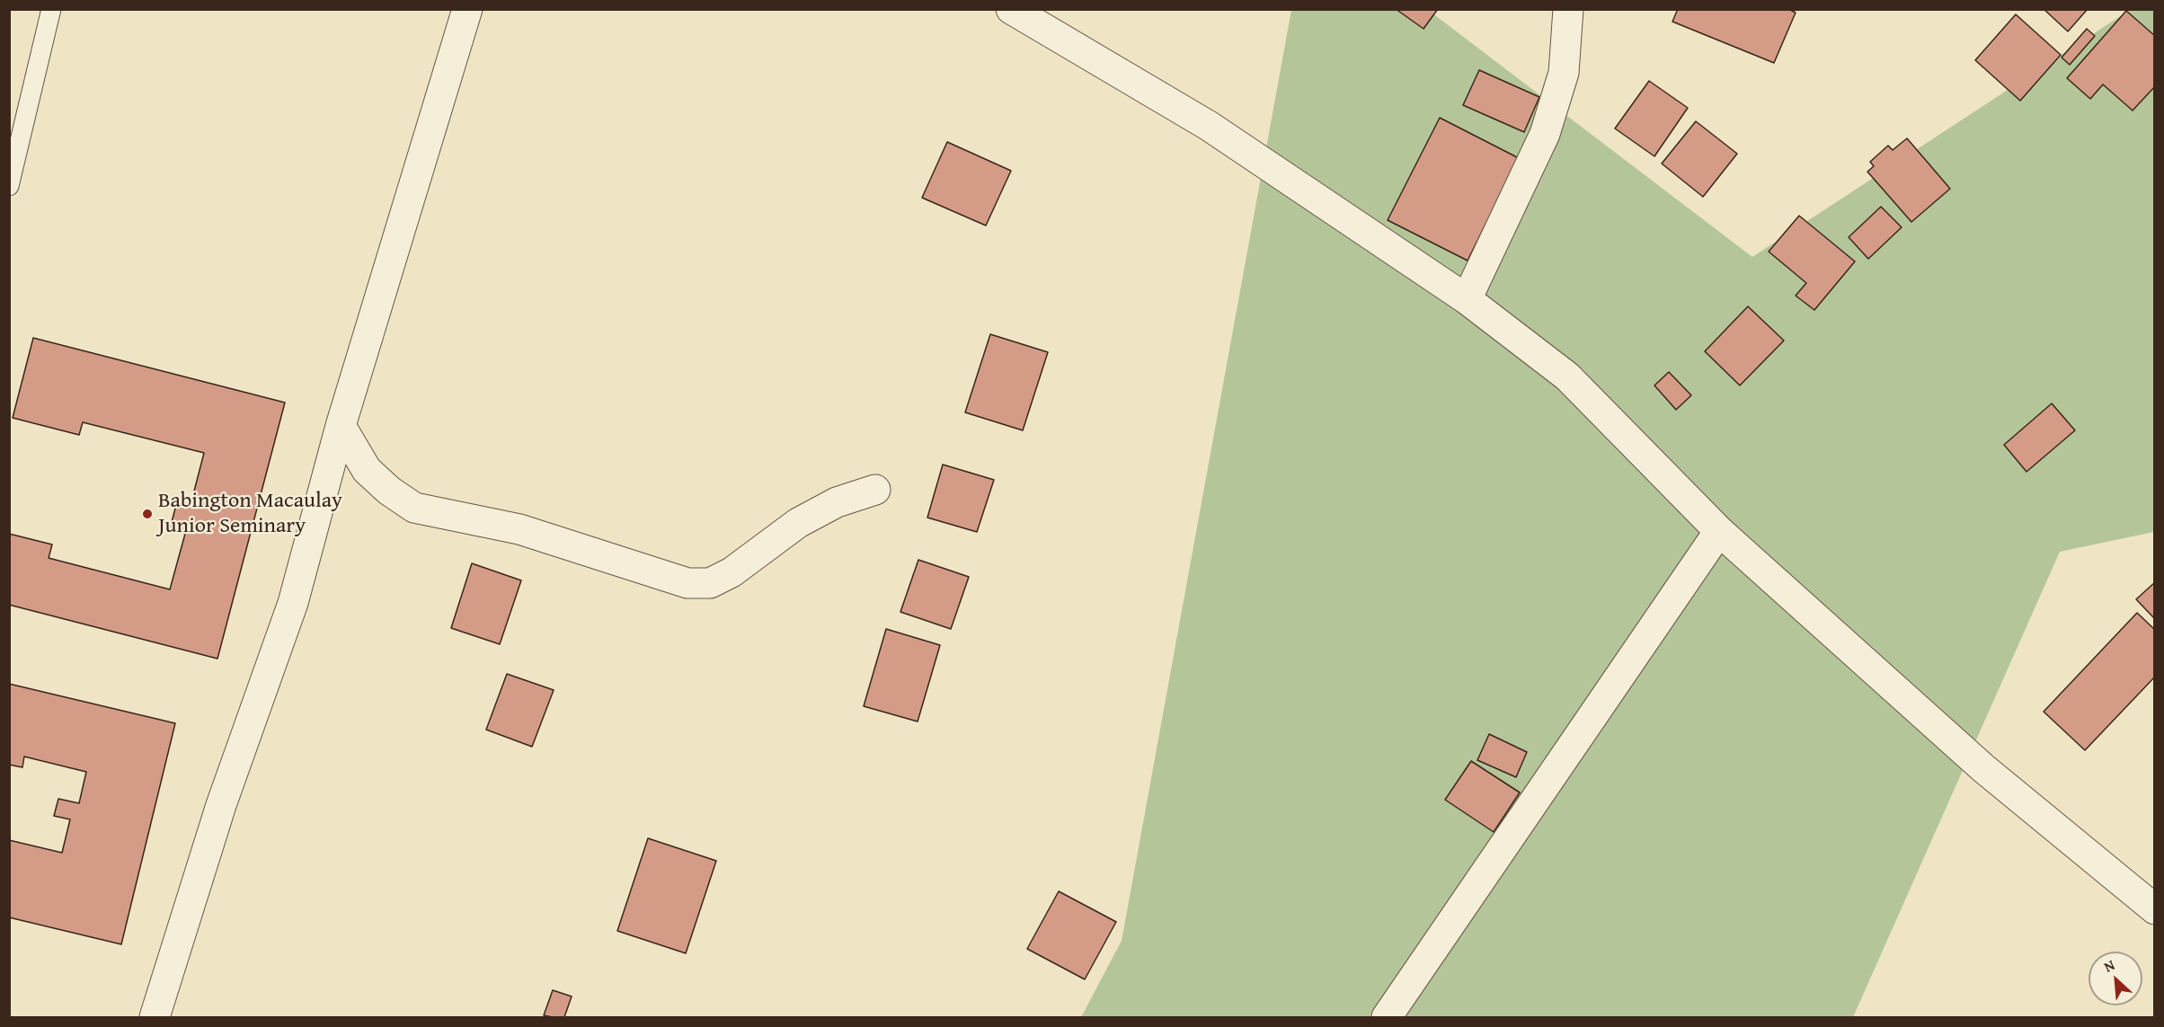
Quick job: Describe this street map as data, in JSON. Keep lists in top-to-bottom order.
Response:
{
  "places": ["Babington Macaulay Junior Seminary"],
  "north": "top left"
}
